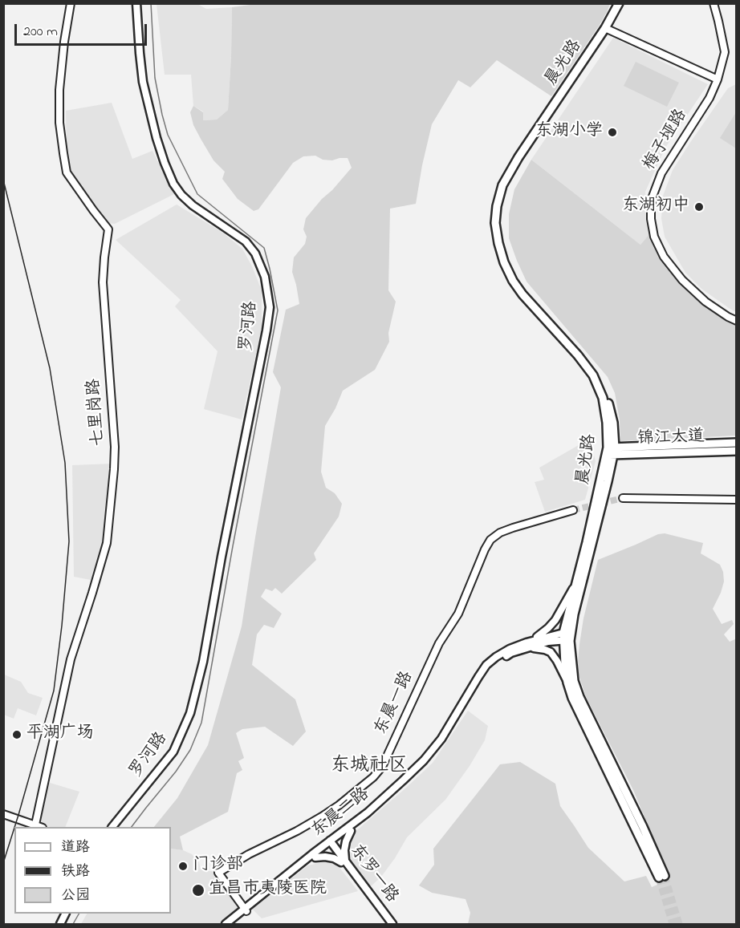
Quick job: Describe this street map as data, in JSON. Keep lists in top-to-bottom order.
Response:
{
  "streets": {
    "main road": [
      "晨光路",
      "罗河路",
      "锦江大道",
      "东晨二路",
      "东罗一路"
    ],
    "street": ["梅子垭路", "七里岗路", "东晨一路"]
  },
  "crossings": [
    ["晨光路", "锦江大道"],
    ["晨光路", "东晨二路"],
    ["东晨一路", "东晨二路"],
    ["东晨二路", "东罗一路"]
  ],
  "districts": ["东城社区"],
  "places": [
    "东湖小学",
    "东湖初中",
    "平湖广场",
    "门诊部",
    "宜昌市夷陵医院"
  ],
  "legend": ["道路", "铁路", "公园"],
  "scale_bar": "200 m"
}
